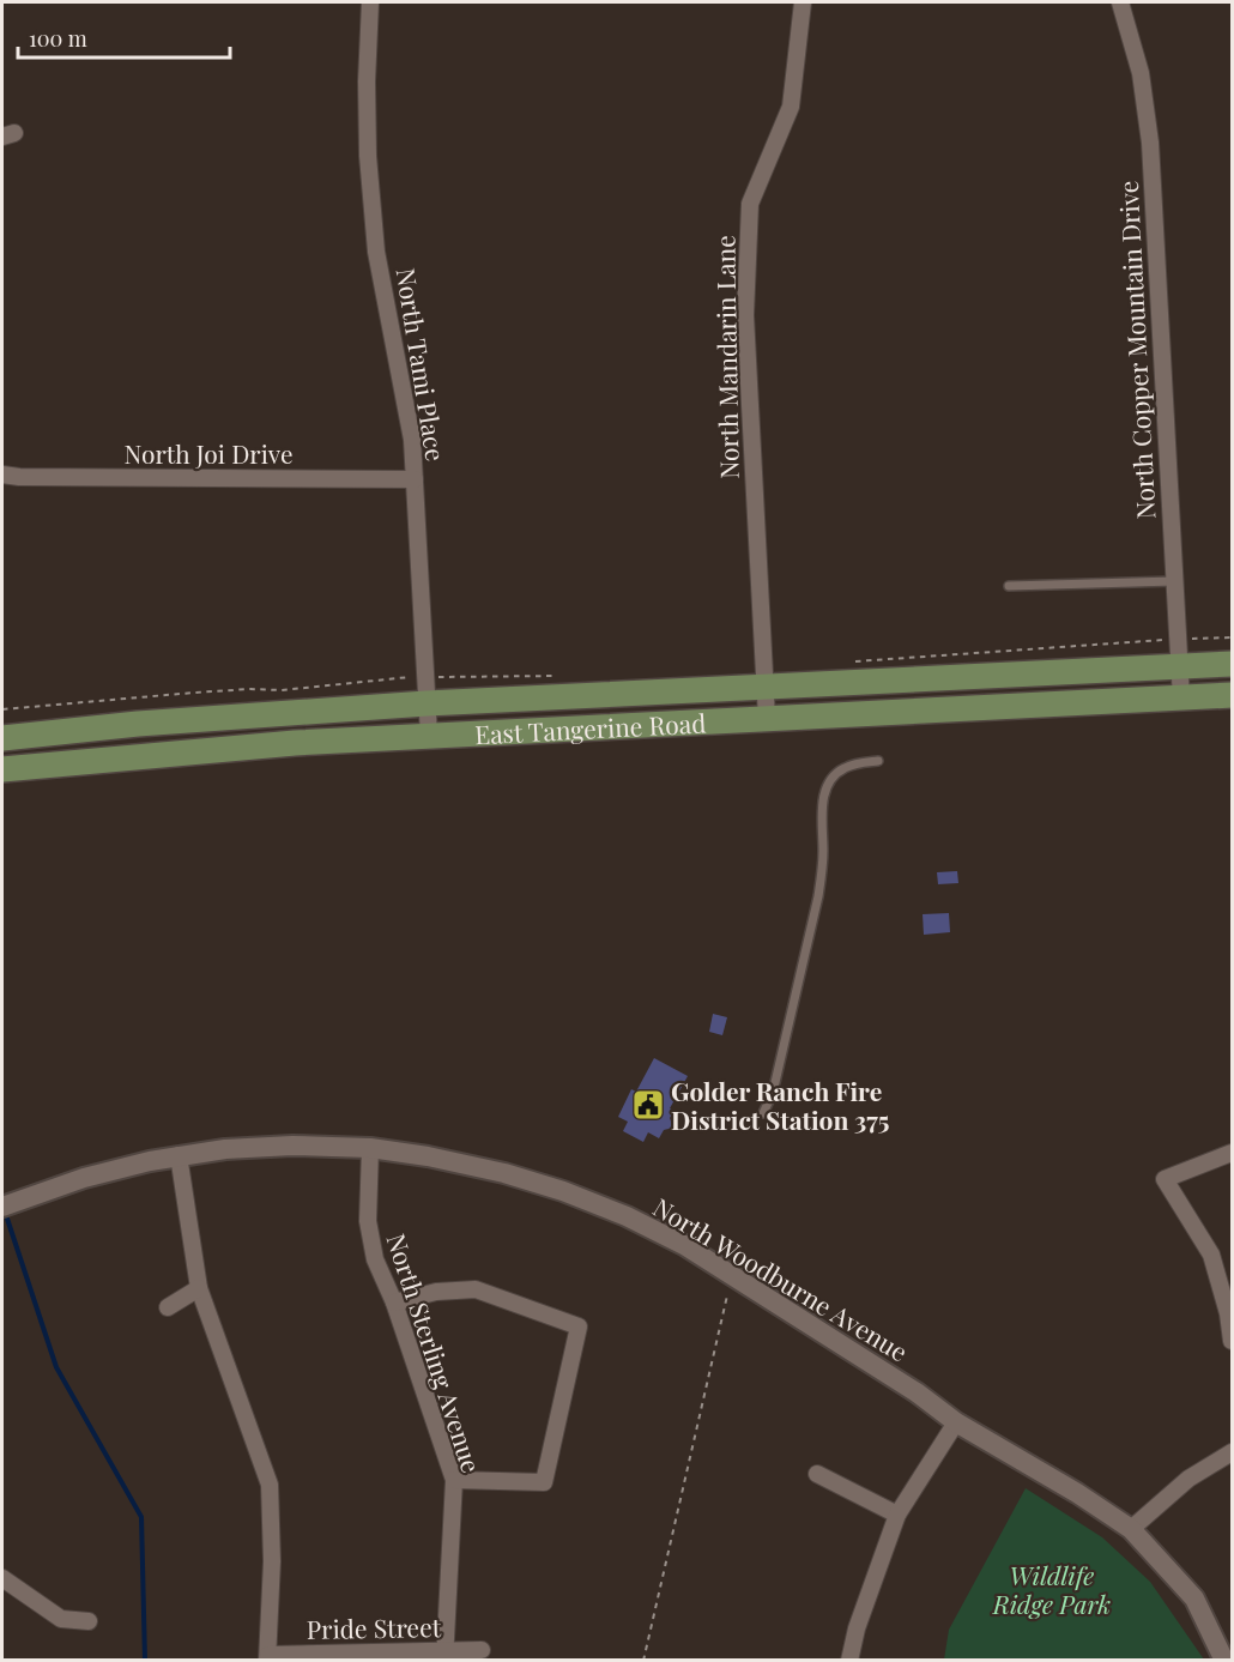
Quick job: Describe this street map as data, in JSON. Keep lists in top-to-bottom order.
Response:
{
  "streets": {
    "main road": ["East Tangerine Road"],
    "street": [
      "North Copper Mountain Drive",
      "North Mandarin Lane",
      "North Tami Place",
      "North Joi Drive",
      "North Woodburne Avenue",
      "North Sterling Avenue",
      "Pride Street"
    ]
  },
  "crossings": [
    ["North Copper Mountain Drive", "East Tangerine Road"],
    ["North Mandarin Lane", "East Tangerine Road"],
    ["North Tami Place", "North Joi Drive"],
    ["North Tami Place", "East Tangerine Road"],
    ["North Woodburne Avenue", "North Sterling Avenue"],
    ["North Sterling Avenue", "Pride Street"]
  ],
  "parks": ["Wildlife Ridge Park"],
  "places": {
    "public building": ["Golder Ranch Fire District Station 375"]
  },
  "scale_bar": "100 m"
}
